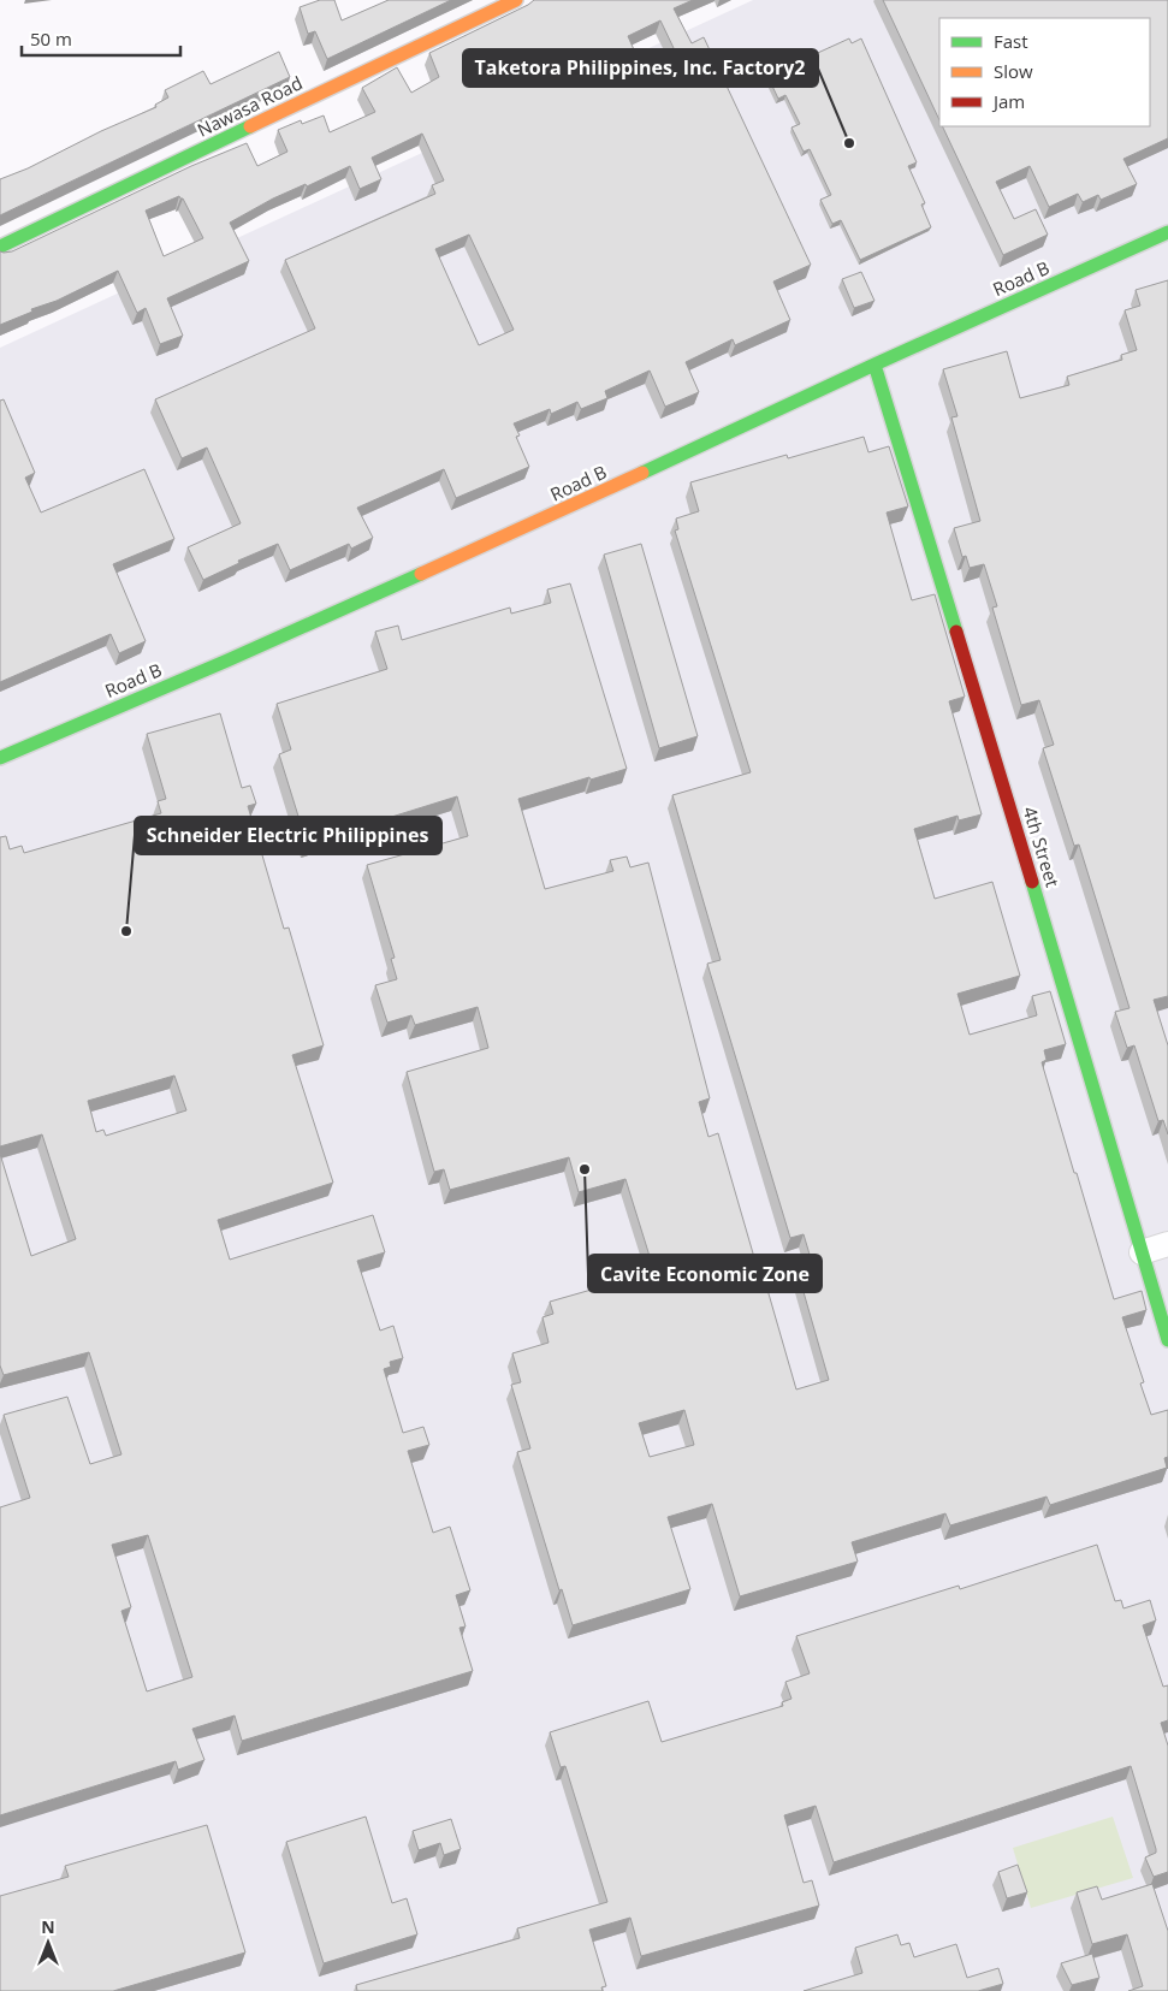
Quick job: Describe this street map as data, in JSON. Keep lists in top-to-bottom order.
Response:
{
  "streets": {
    "street": ["Nawasa Road", "Road B", "4th Street"]
  },
  "crossings": [
    ["Road B", "4th Street"]
  ],
  "places": ["Taketora Philippines, Inc. Factory2", "Schneider Electric Philippines", "Cavite Economic Zone"],
  "legend": ["Fast", "Slow", "Jam"],
  "scale_bar": "50 m",
  "north": "top"
}
